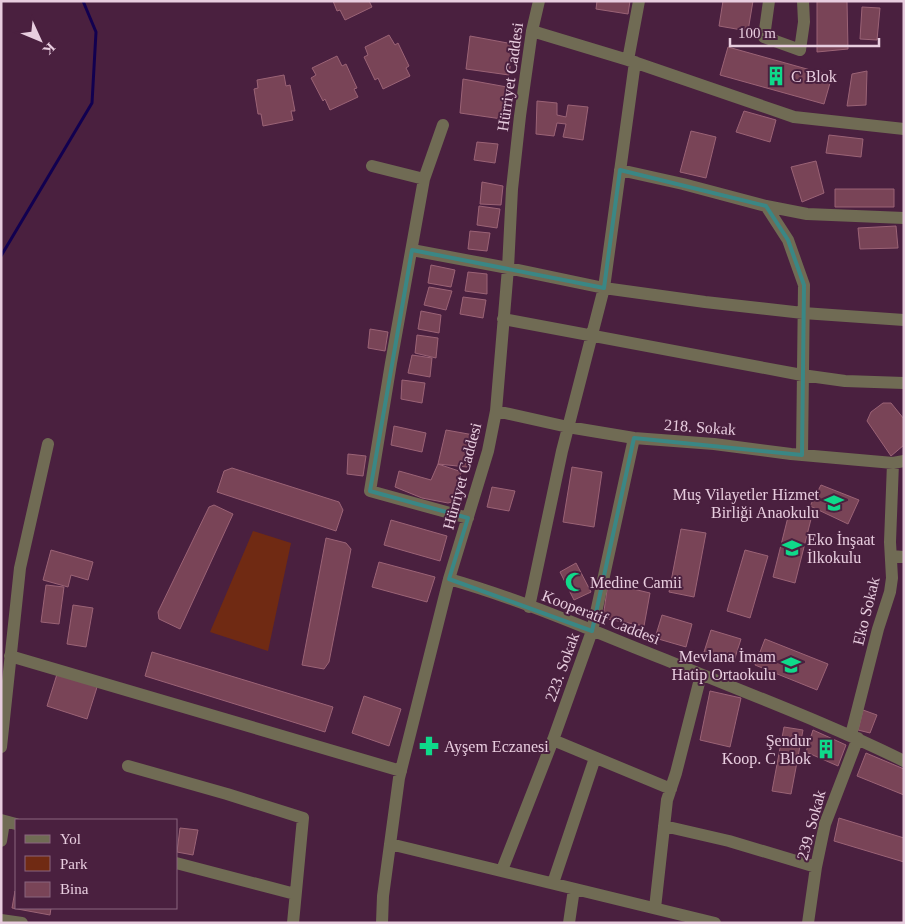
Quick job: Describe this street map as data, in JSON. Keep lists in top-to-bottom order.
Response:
{
  "streets": {
    "street": [
      "Hürriyet Caddesi",
      "218. Sokak",
      "Eko Sokak",
      "Kooperatif Caddesi",
      "223. Sokak",
      "239. Sokak"
    ]
  },
  "crossings": [
    ["Hürriyet Caddesi", "218. Sokak"],
    ["Hürriyet Caddesi", "Kooperatif Caddesi"],
    ["218. Sokak", "Eko Sokak"],
    ["218. Sokak", "223. Sokak"],
    ["Eko Sokak", "Kooperatif Caddesi"],
    ["Eko Sokak", "239. Sokak"],
    ["Kooperatif Caddesi", "223. Sokak"],
    ["Kooperatif Caddesi", "239. Sokak"]
  ],
  "places": {
    "building": ["C Blok", "Şendur Koop. C Blok"],
    "school or university": ["Muş Vilayetler Hizmet Birliği Anaokulu", "Eko İnşaat İlkokulu", "Mevlana İmam Hatip Ortaokulu"],
    "mosque": ["Medine Camii"],
    "pharmacy": ["Ayşem Eczanesi"]
  },
  "legend": ["Yol", "Park", "Bina"],
  "scale_bar": "100 m",
  "north": "bottom right"
}
